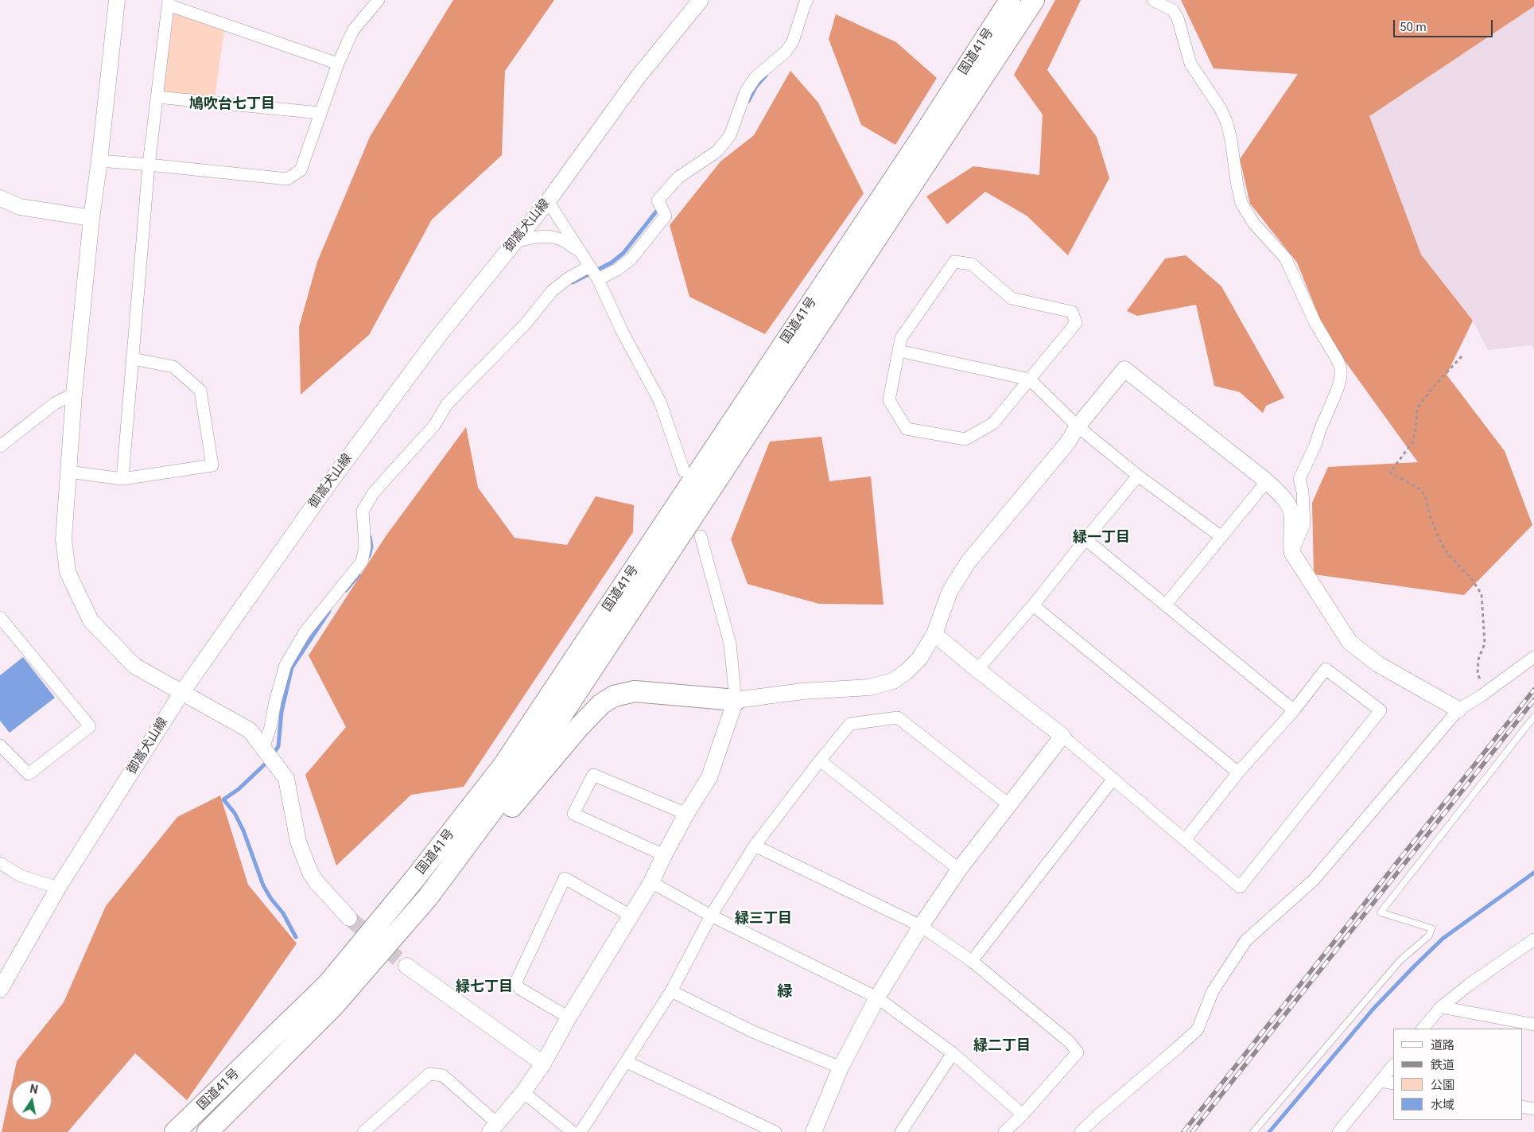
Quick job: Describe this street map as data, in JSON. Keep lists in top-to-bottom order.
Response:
{
  "streets": {
    "highway": ["国道41号"],
    "street": ["御嵩犬山線"]
  },
  "districts": [
    "鳩吹台七丁目",
    "緑一丁目",
    "緑三丁目",
    "緑七丁目",
    "緑",
    "緑二丁目"
  ],
  "legend": [
    "道路",
    "鉄道",
    "公園",
    "水域"
  ],
  "scale_bar": "50 m",
  "north": "top"
}
